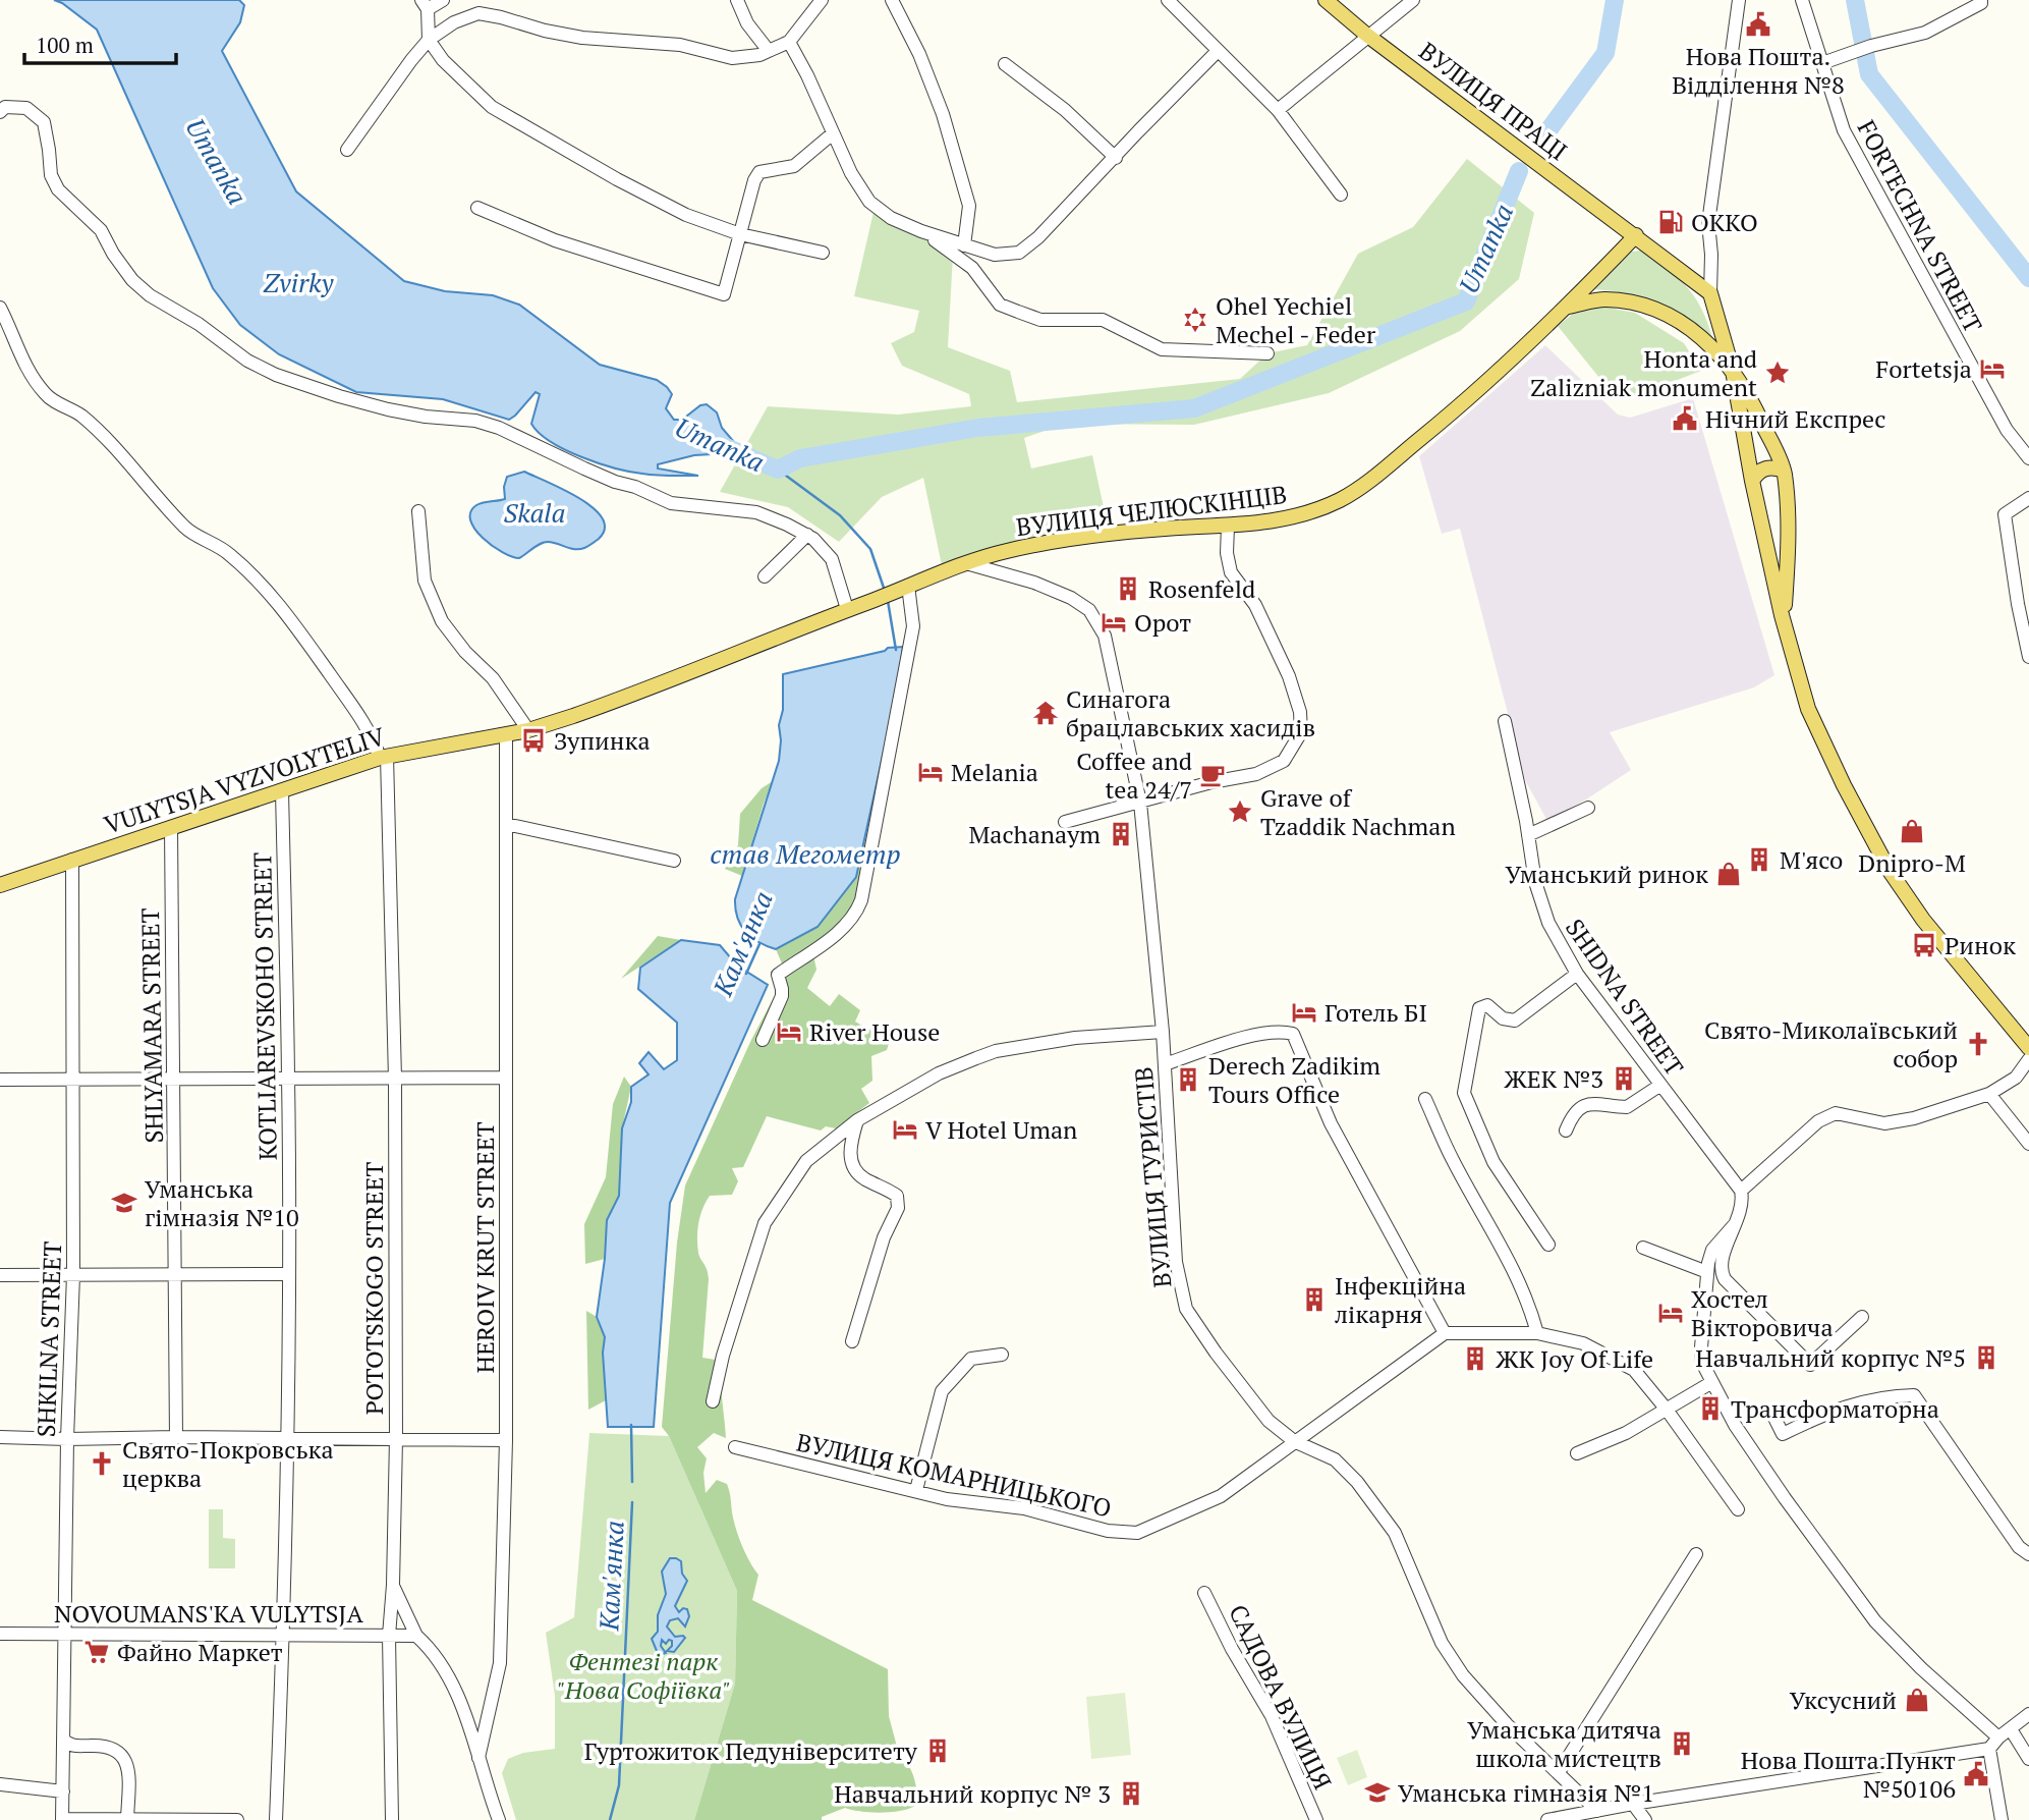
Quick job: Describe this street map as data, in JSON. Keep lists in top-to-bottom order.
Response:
{
  "streets": {
    "main road": ["ВУЛИЦЯ ПРАЦІ", "ВУЛИЦЯ ЧЕЛЮСКІНЦІВ", "VULYTSJA VYZVOLYTELIV"],
    "street": [
      "FORTECHNA STREET",
      "SHIDNA STREET",
      "KOTLIAREVSKOHO STREET",
      "SHLYAMARA STREET",
      "ВУЛИЦЯ ТУРИСТІВ",
      "HEROIV KRUT STREET",
      "POTOTSKOGO STREET",
      "SHKILNA STREET",
      "ВУЛИЦЯ КОМАРНИЦЬКОГО",
      "NOVOUMANS'KA VULYTSJA",
      "САДОВА ВУЛИЦЯ"
    ]
  },
  "crossings": [
    ["ВУЛИЦЯ ПРАЦІ", "ВУЛИЦЯ ЧЕЛЮСКІНЦІВ"],
    ["ВУЛИЦЯ ЧЕЛЮСКІНЦІВ", "VULYTSJA VYZVOLYTELIV"],
    ["ВУЛИЦЯ ЧЕЛЮСКІНЦІВ", "ВУЛИЦЯ ТУРИСТІВ"],
    ["VULYTSJA VYZVOLYTELIV", "KOTLIAREVSKOHO STREET"],
    ["VULYTSJA VYZVOLYTELIV", "SHLYAMARA STREET"],
    ["VULYTSJA VYZVOLYTELIV", "HEROIV KRUT STREET"],
    ["VULYTSJA VYZVOLYTELIV", "POTOTSKOGO STREET"],
    ["VULYTSJA VYZVOLYTELIV", "SHKILNA STREET"],
    ["KOTLIAREVSKOHO STREET", "NOVOUMANS'KA VULYTSJA"],
    ["ВУЛИЦЯ ТУРИСТІВ", "ВУЛИЦЯ КОМАРНИЦЬКОГО"],
    ["POTOTSKOGO STREET", "NOVOUMANS'KA VULYTSJA"],
    ["SHKILNA STREET", "NOVOUMANS'KA VULYTSJA"]
  ],
  "water": [
    "Umanka",
    "Zvirky",
    "Skala",
    "став Мегометр",
    "Кам'янка"
  ],
  "parks": ["Фентезі парк \"Нова Софіївка\""],
  "places": {
    "public building": ["Нова Пошта. Відділення №8", "Нічний Експрес", "Нова Пошта.Пункт №50106"],
    "fuel station": ["OKKO"],
    "synagogue": ["Ohel Yechiel Mechel - Feder"],
    "hotel": [
      "Fortetsja",
      "Орот",
      "Melania",
      "Готель БІ",
      "River House",
      "V Hotel Uman",
      "Хостел Вікторовича"
    ],
    "place": ["Honta and Zalizniak monument", "Grave of Tzaddik Nachman"],
    "building": [
      "Rosenfeld",
      "Machanaym",
      "М'ясо",
      "ЖЕК №3",
      "Derech Zadikim Tours Office",
      "Інфекційна лікарня",
      "Навчальний корпус №5",
      "ЖК Joy Of Life",
      "Трансформаторна",
      "Уманська дитяча школа мистецтв",
      "Гуртожиток Педуніверситету",
      "Навчальний корпус № 3"
    ],
    "temple": ["Синагога брацлавських хасидів"],
    "bus stop": ["Зупинка", "Ринок"],
    "cafe": ["Coffee and tea 24/7"],
    "shop": ["Dnipro-M", "Уманський ринок", "Уксусний"],
    "church": ["Свято-Миколаївський собор", "Свято-Покровська церква"],
    "school or university": ["Уманська гімназія №10", "Уманська гімназія №1"],
    "supermarket": ["Файно Маркет"]
  },
  "scale_bar": "100 m"
}
